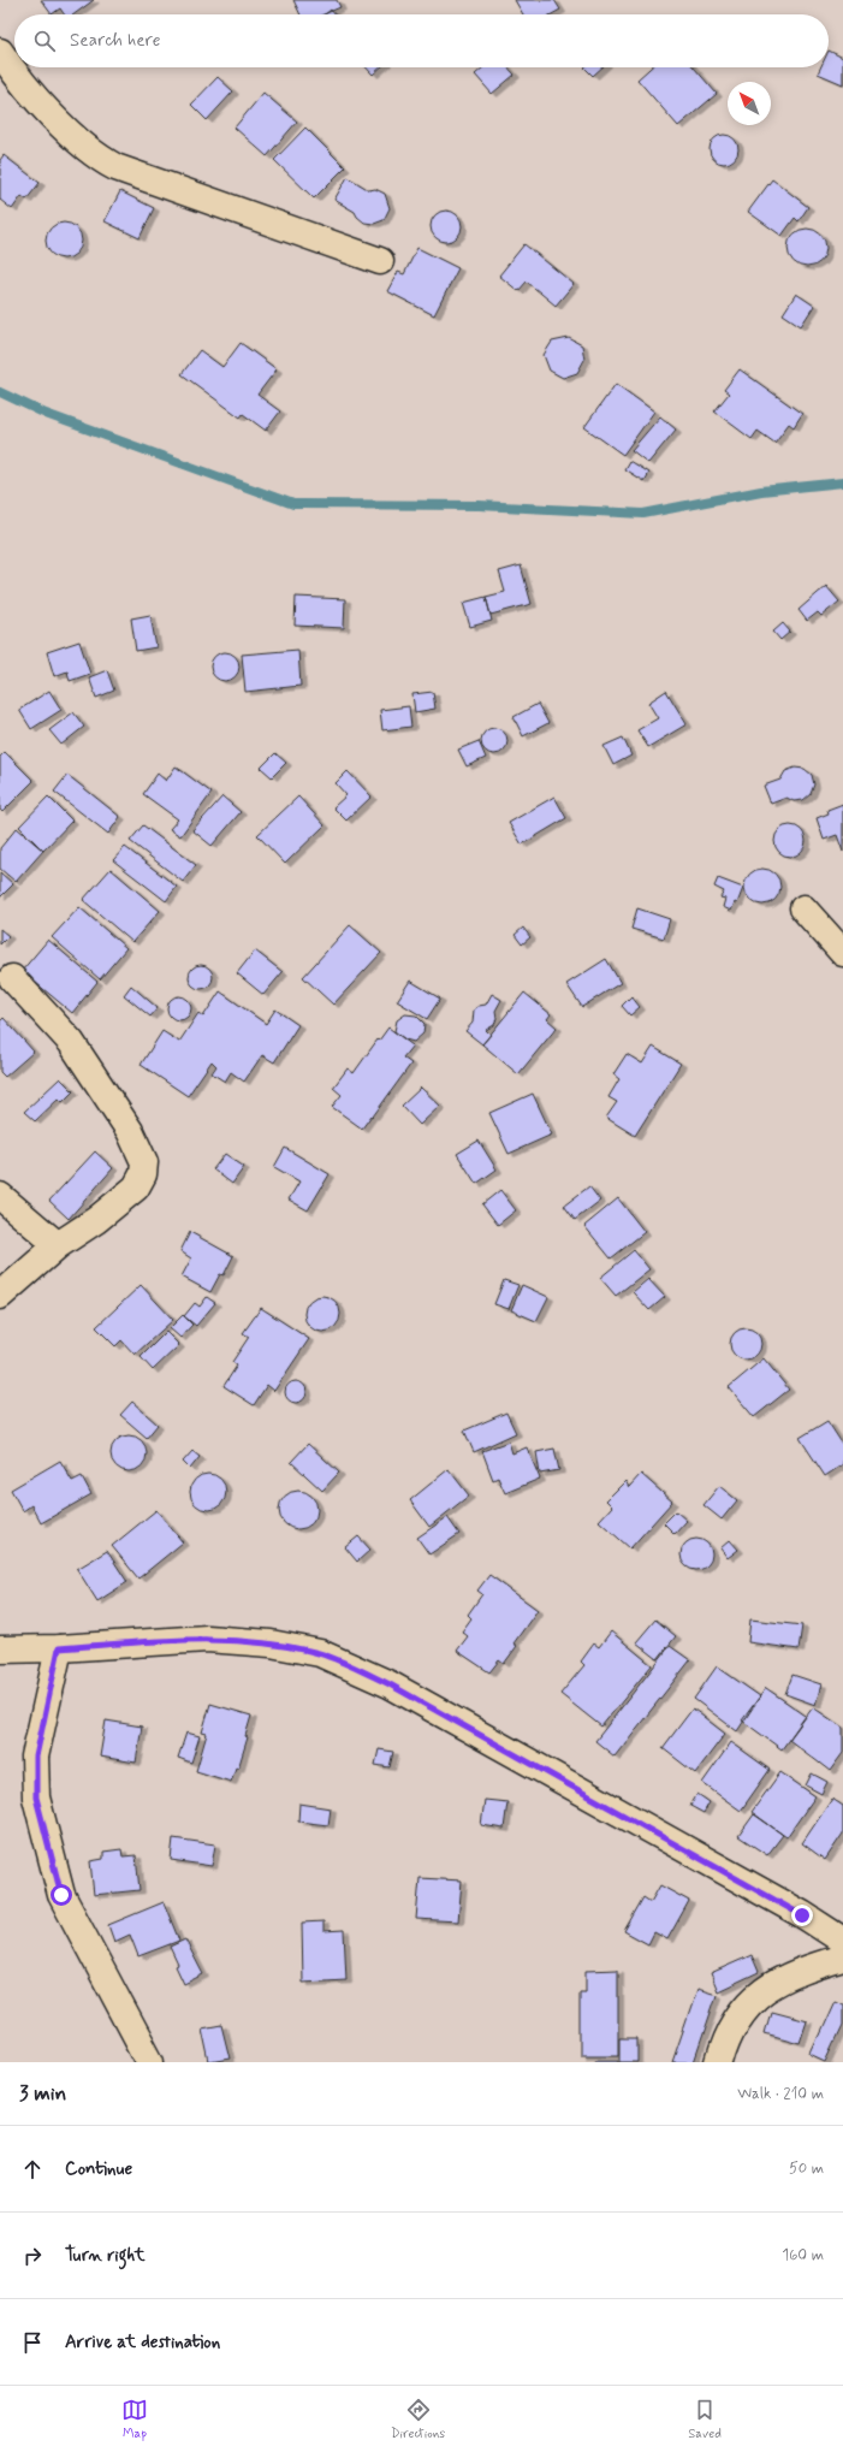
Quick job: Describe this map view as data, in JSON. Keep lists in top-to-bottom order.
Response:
{
  "north": "top left",
  "page": {
    "search": "Search here",
    "heading": ["3 min", "Walk · 210 m"],
    "list": [
      ["Continue", "50 m"],
      ["Turn right", "160 m"],
      "Arrive at destination"
    ],
    "nav": ["Map", "Directions", "Saved"]
  }
}
